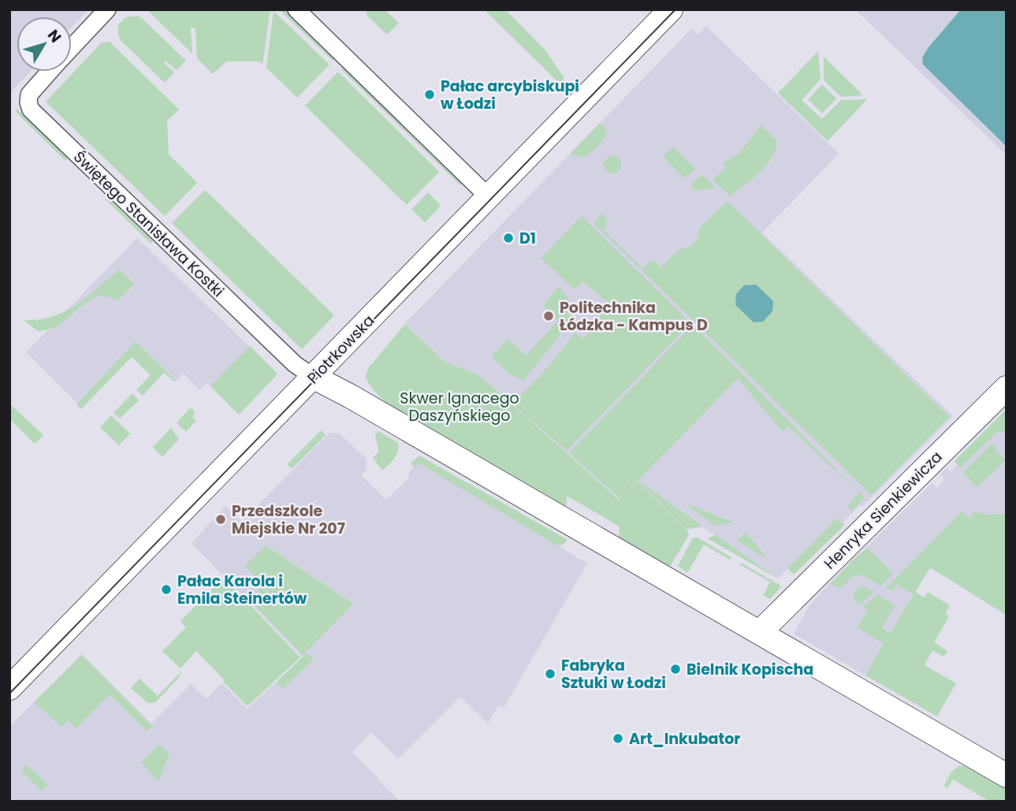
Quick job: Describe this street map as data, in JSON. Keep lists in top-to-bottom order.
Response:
{
  "streets": {
    "street": ["Świętego Stanisława Kostki", "Piotrkowska", "Henryka Sienkiewicza"]
  },
  "crossings": [
    ["Świętego Stanisława Kostki", "Piotrkowska"]
  ],
  "parks": ["Skwer Ignacego Daszyńskiego"],
  "places": [
    "Pałac arcybiskupi w Łodzi",
    "D1",
    "Politechnika Łódzka - Kampus D",
    "Przedszkole Miejskie Nr 207",
    "Pałac Karola i Emila Steinertów",
    "Bielnik Kopischa",
    "Fabryka Sztuki w Łodzi",
    "Art_Inkubator"
  ],
  "north": "top right"
}
